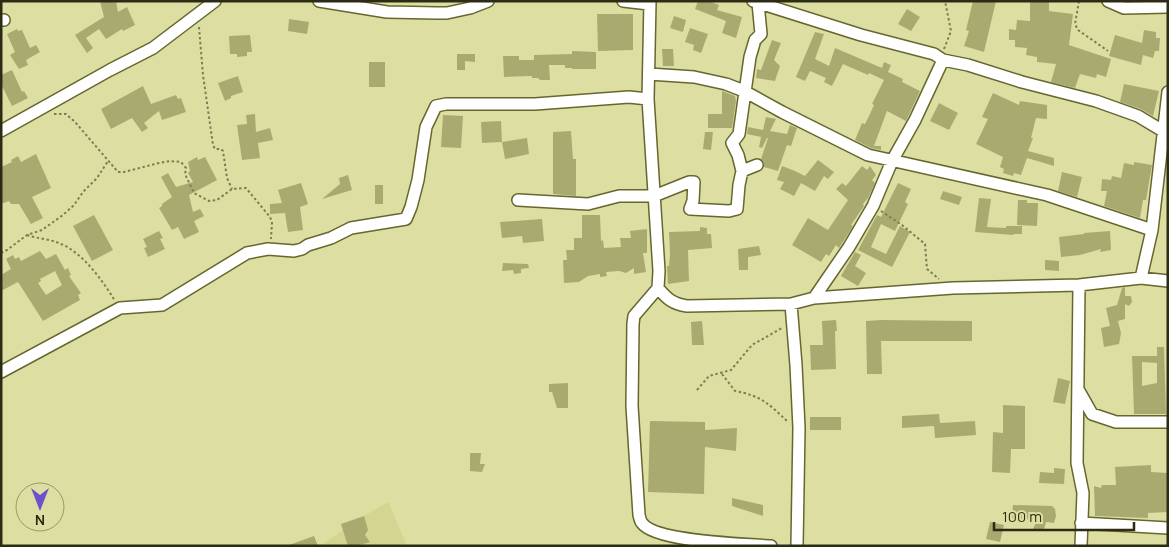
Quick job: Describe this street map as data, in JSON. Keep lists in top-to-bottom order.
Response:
{
  "scale_bar": "100 m",
  "north": "bottom"
}
